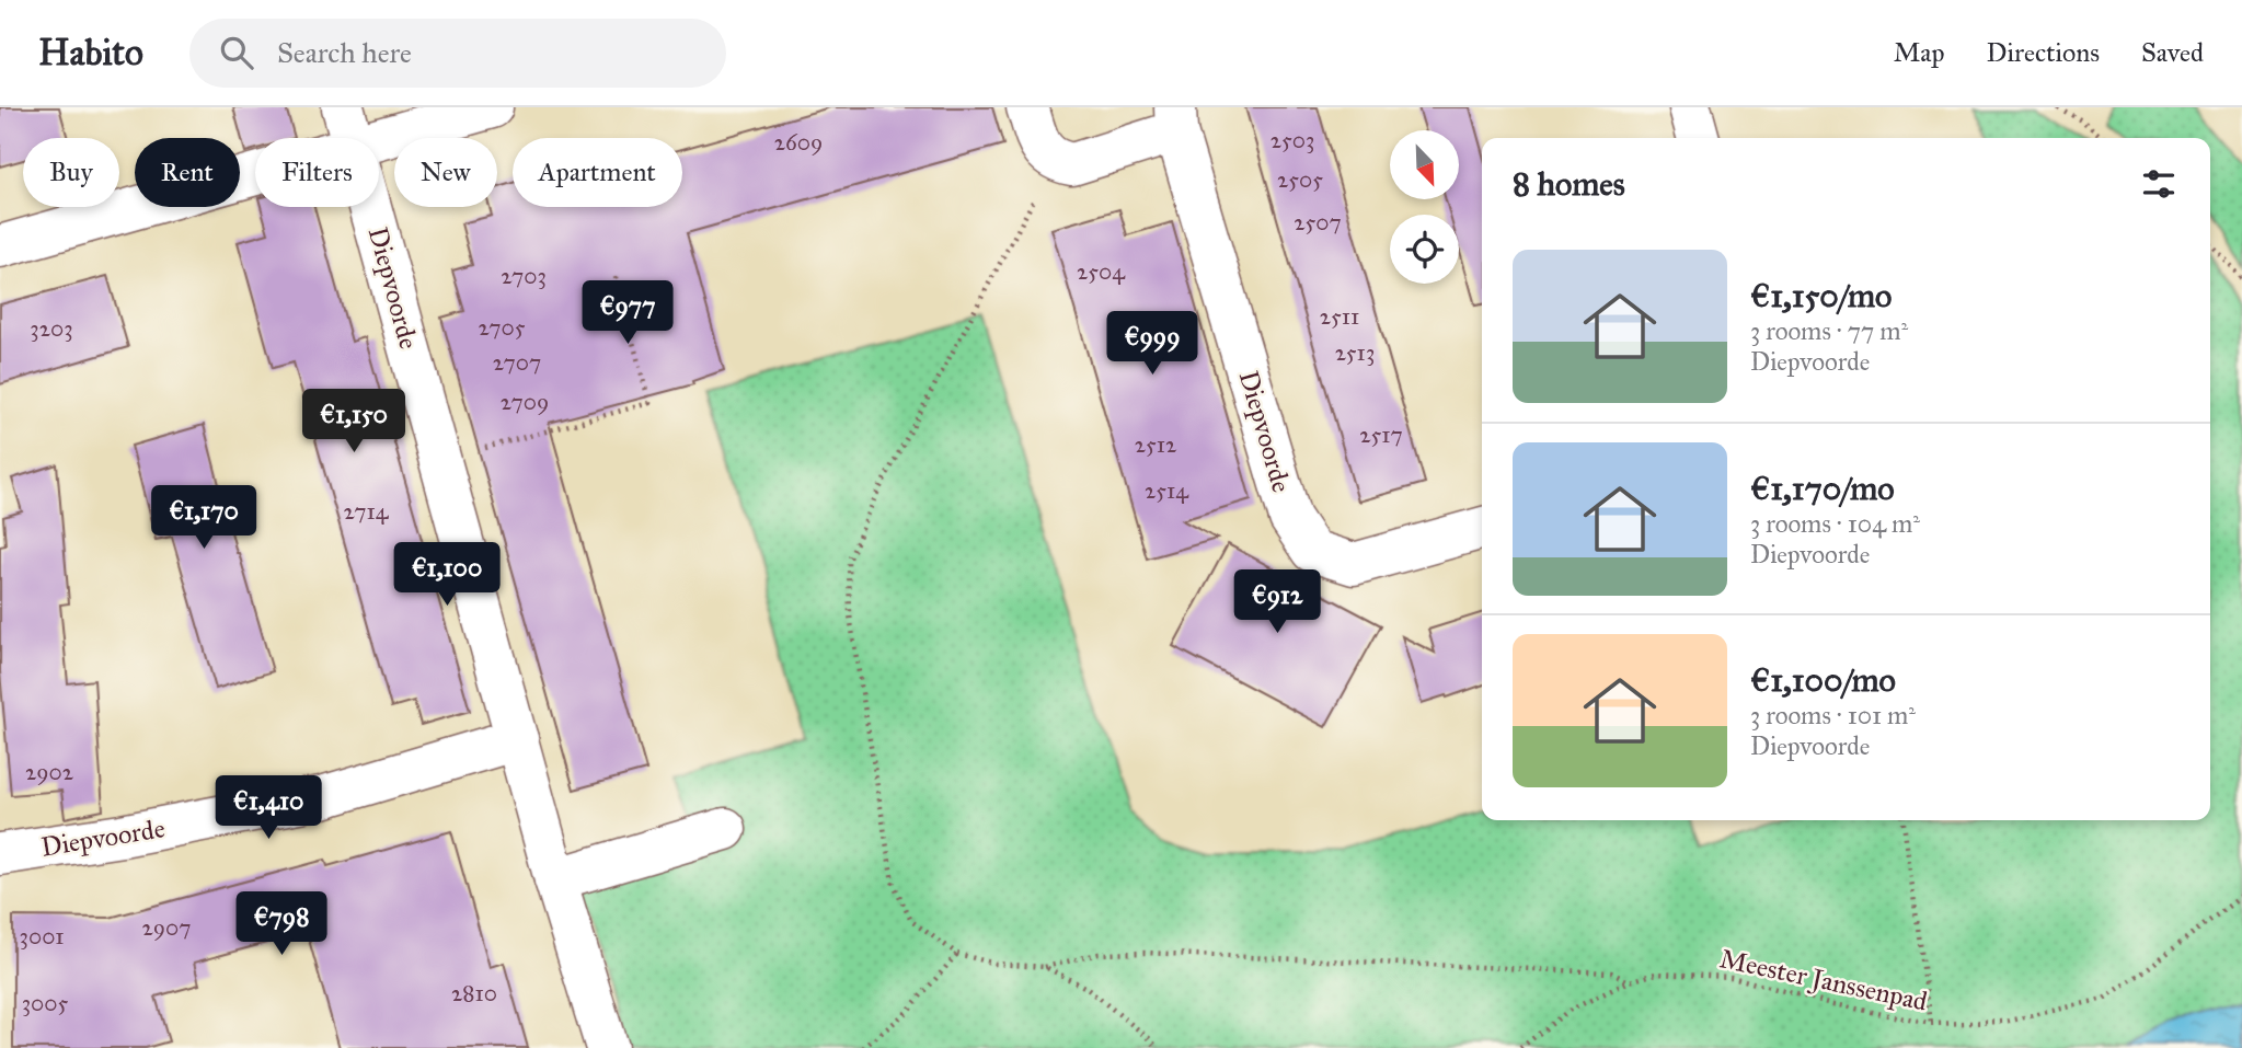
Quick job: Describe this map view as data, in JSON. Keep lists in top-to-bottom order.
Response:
{
  "streets": {
    "street": ["Diepvoorde"],
    "path": ["Meester Janssenpad"]
  },
  "house_numbers": [
    "2503",
    "2609",
    "2505",
    "2507",
    "2504",
    "2703",
    "2511",
    "2705",
    "3203",
    "2513",
    "2707",
    "2709",
    "2517",
    "2512",
    "2514",
    "2714",
    "2902",
    "2907",
    "3001",
    "2810",
    "3005"
  ],
  "north": "bottom right",
  "page": {
    "header": "Habito",
    "search": "Search here",
    "nav": ["Map", "Directions", "Saved"],
    "chip": [
      "Buy",
      "Rent",
      "Filters",
      "New",
      "Apartment"
    ],
    "heading": "8 homes",
    "list": [
      {
        "name": "€1,150/mo",
        "note": "3 rooms · 77 m² · Diepvoorde"
      },
      {
        "name": "€1,170/mo",
        "note": "3 rooms · 104 m² · Diepvoorde"
      },
      {
        "name": "€1,100/mo",
        "note": "3 rooms · 101 m² · Diepvoorde"
      }
    ],
    "price": [
      "€977",
      "€999",
      "€1,150",
      "€1,170",
      "€1,100",
      "€912",
      "€1,410",
      "€798"
    ]
  }
}
